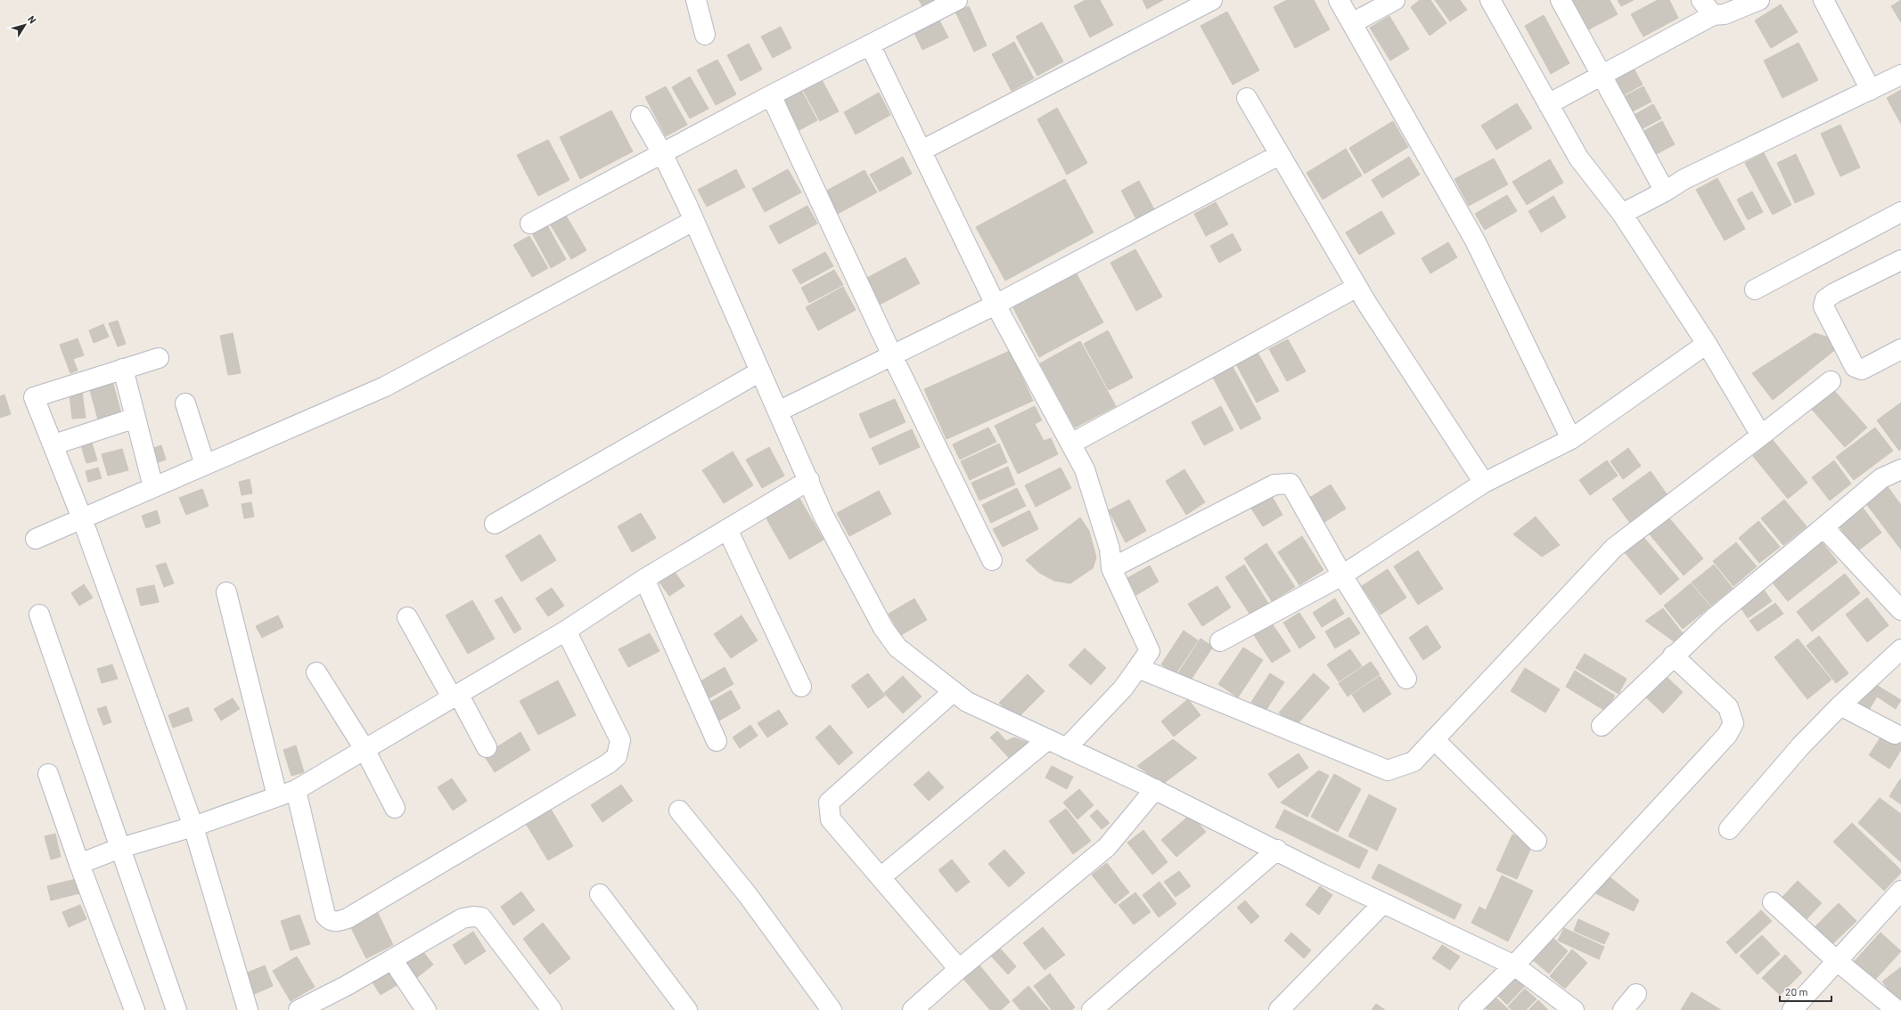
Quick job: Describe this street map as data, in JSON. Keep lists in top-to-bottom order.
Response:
{
  "scale_bar": "20 m",
  "north": "top right"
}
